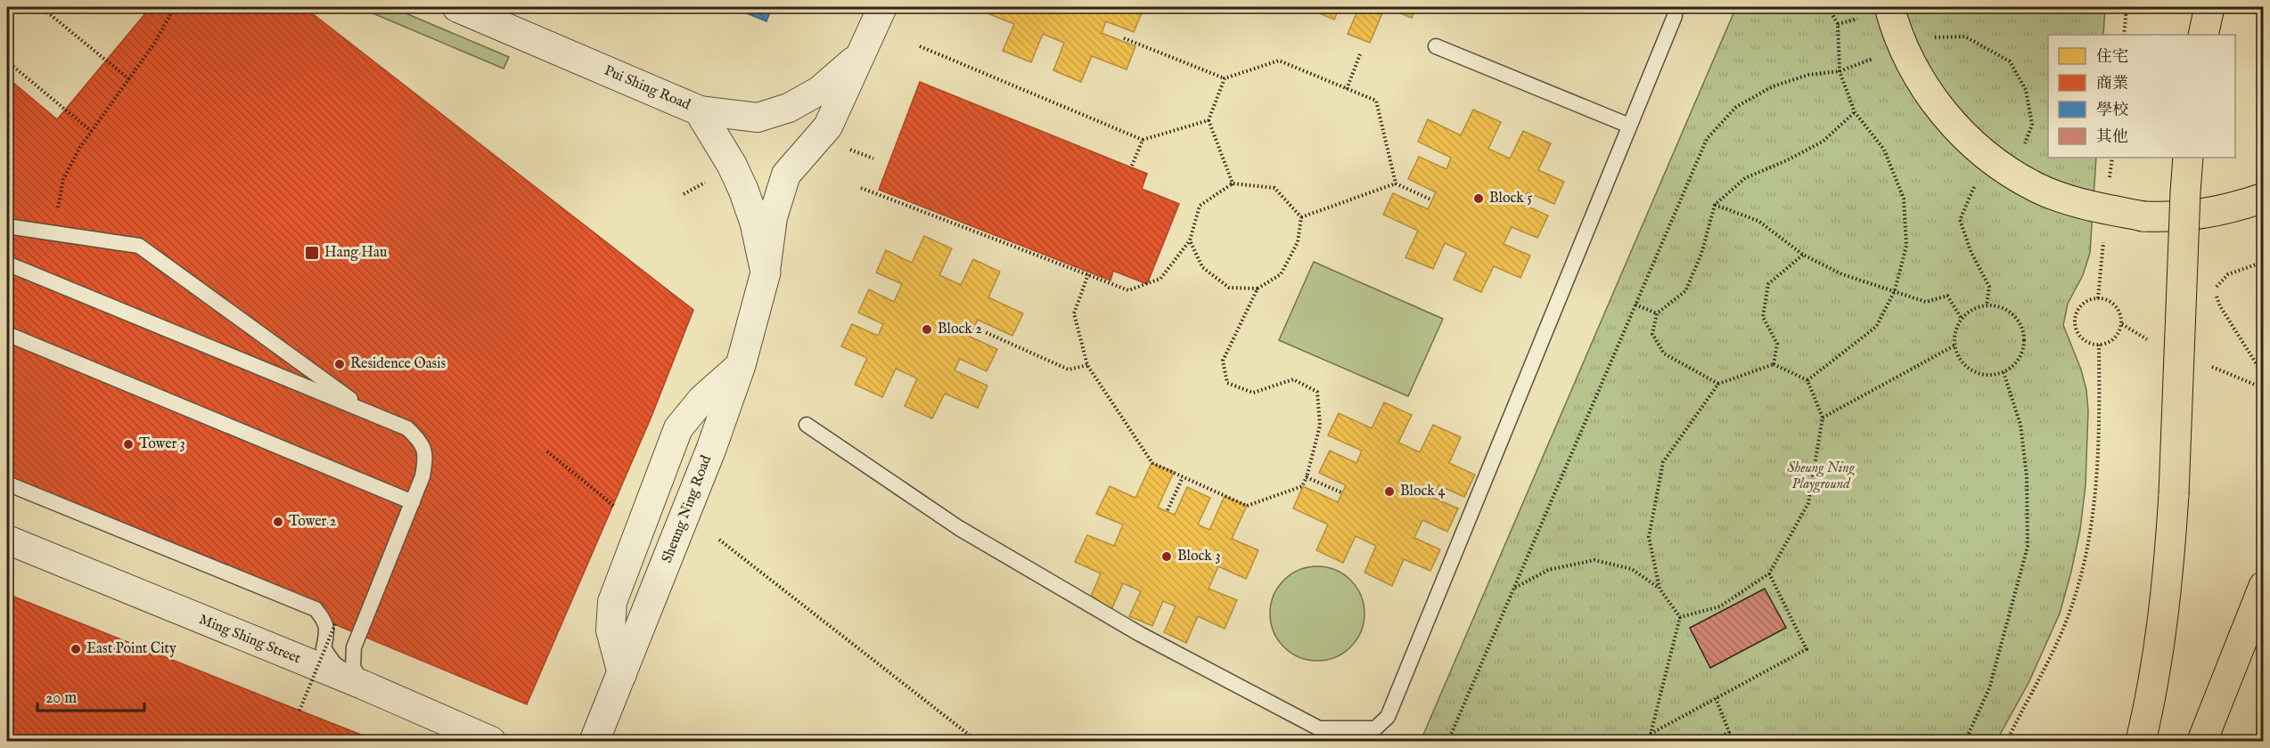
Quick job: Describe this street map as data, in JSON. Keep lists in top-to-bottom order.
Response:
{
  "streets": {
    "street": ["Pui Shing Road", "Sheung Ning Road", "Ming Shing Street"]
  },
  "crossings": [
    ["Pui Shing Road", "Sheung Ning Road"]
  ],
  "parks": ["Sheung Ning Playground"],
  "places": {
    "other": [
      "Block 5",
      "Block 2",
      "Residence Oasis",
      "Tower 3",
      "Block 4",
      "Tower 2",
      "Block 3",
      "East Point City"
    ],
    "transit": ["Hang Hau"]
  },
  "legend": [
    "住宅",
    "商業",
    "學校",
    "其他"
  ],
  "scale_bar": "20 m"
}
